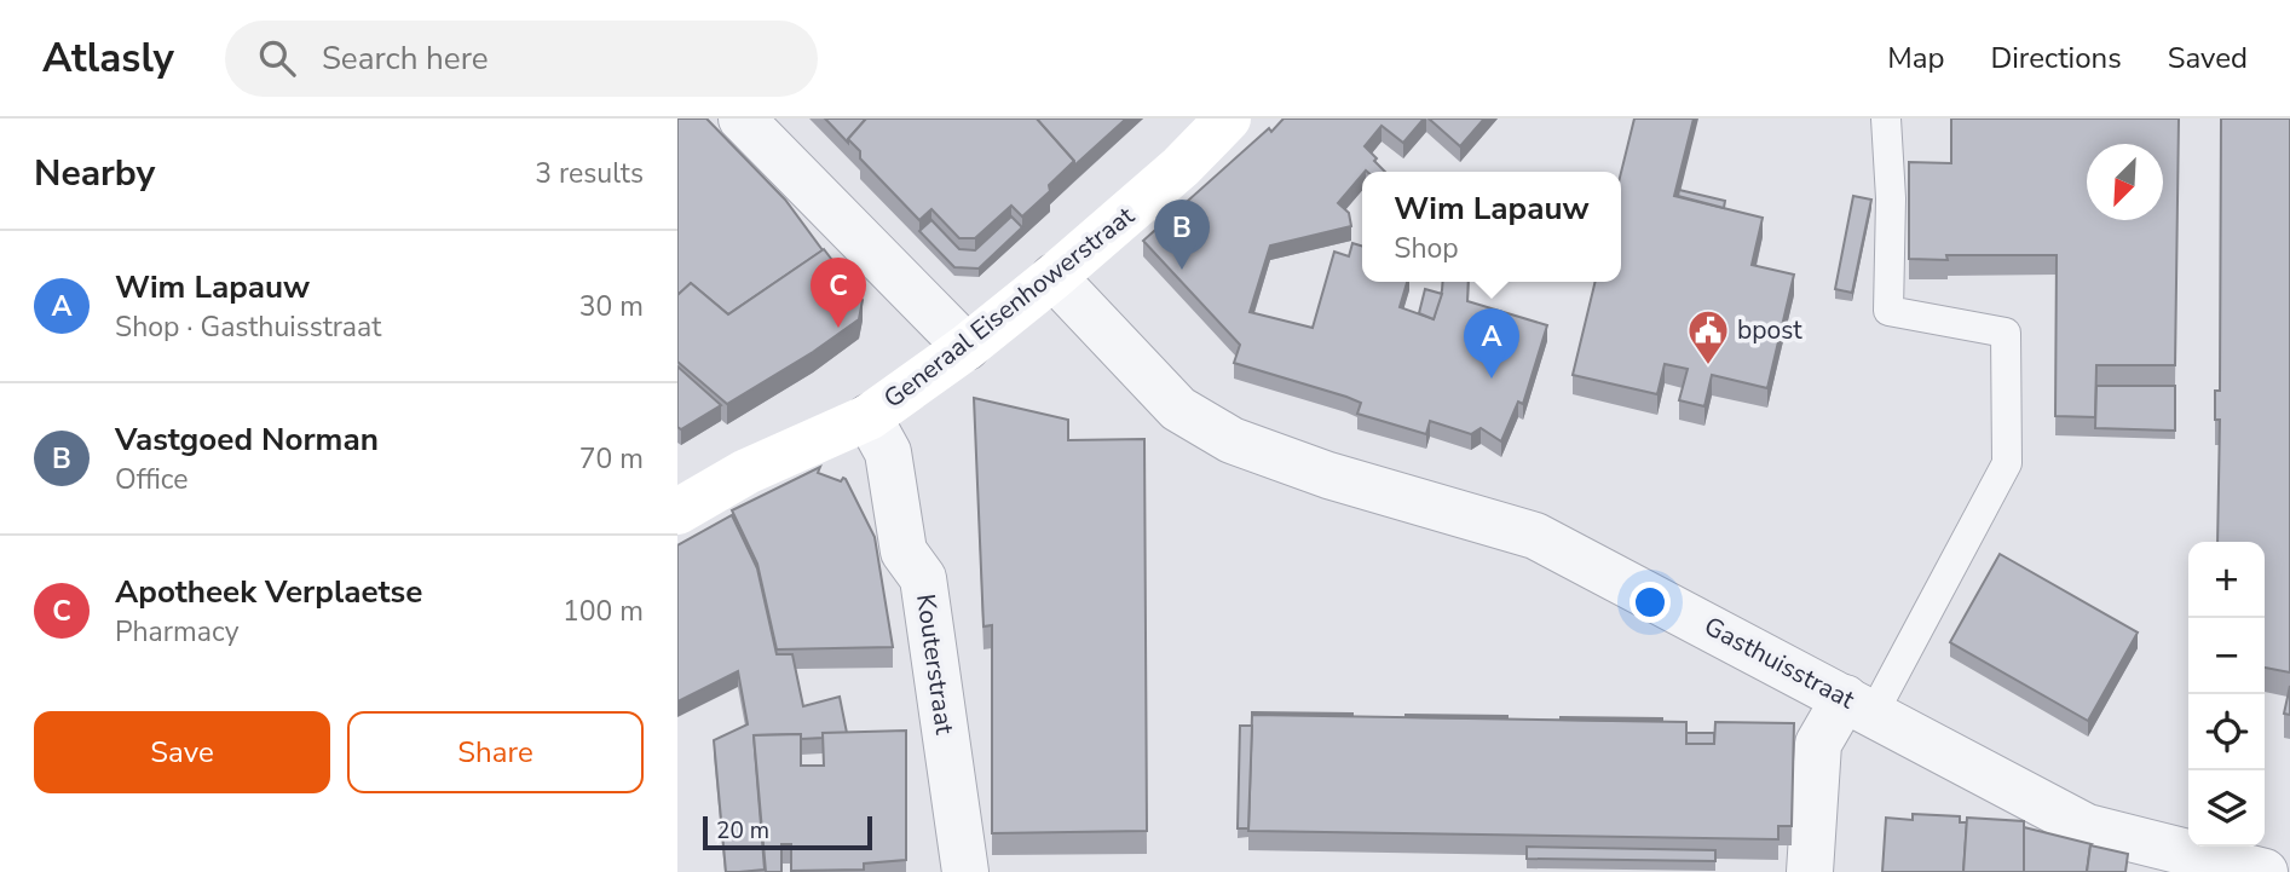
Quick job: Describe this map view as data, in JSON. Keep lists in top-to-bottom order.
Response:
{
  "streets": {
    "street": ["Generaal Eisenhowerstraat", "Gasthuisstraat", "Kouterstraat"]
  },
  "crossings": [
    ["Generaal Eisenhowerstraat", "Gasthuisstraat"],
    ["Generaal Eisenhowerstraat", "Kouterstraat"]
  ],
  "places": {
    "public building": ["bpost"]
  },
  "scale_bar": "20 m",
  "north": "bottom left",
  "page": {
    "header": "Atlasly",
    "search": "Search here",
    "nav": ["Map", "Directions", "Saved"],
    "heading": ["Nearby", "3 results"],
    "popup": ["Wim Lapauw", "Shop"],
    "pins": ["B", "C", "A"],
    "list": [
      {
        "mark": "A",
        "name": "Wim Lapauw",
        "note": "Shop · Gasthuisstraat",
        "value": "30 m"
      },
      {
        "mark": "B",
        "name": "Vastgoed Norman",
        "note": "Office",
        "value": "70 m"
      },
      {
        "mark": "C",
        "name": "Apotheek Verplaetse",
        "note": "Pharmacy",
        "value": "100 m"
      }
    ],
    "map_buttons": ["+", "−"],
    "buttons": ["Save", "Share"],
    "scale": "20 m"
  }
}
